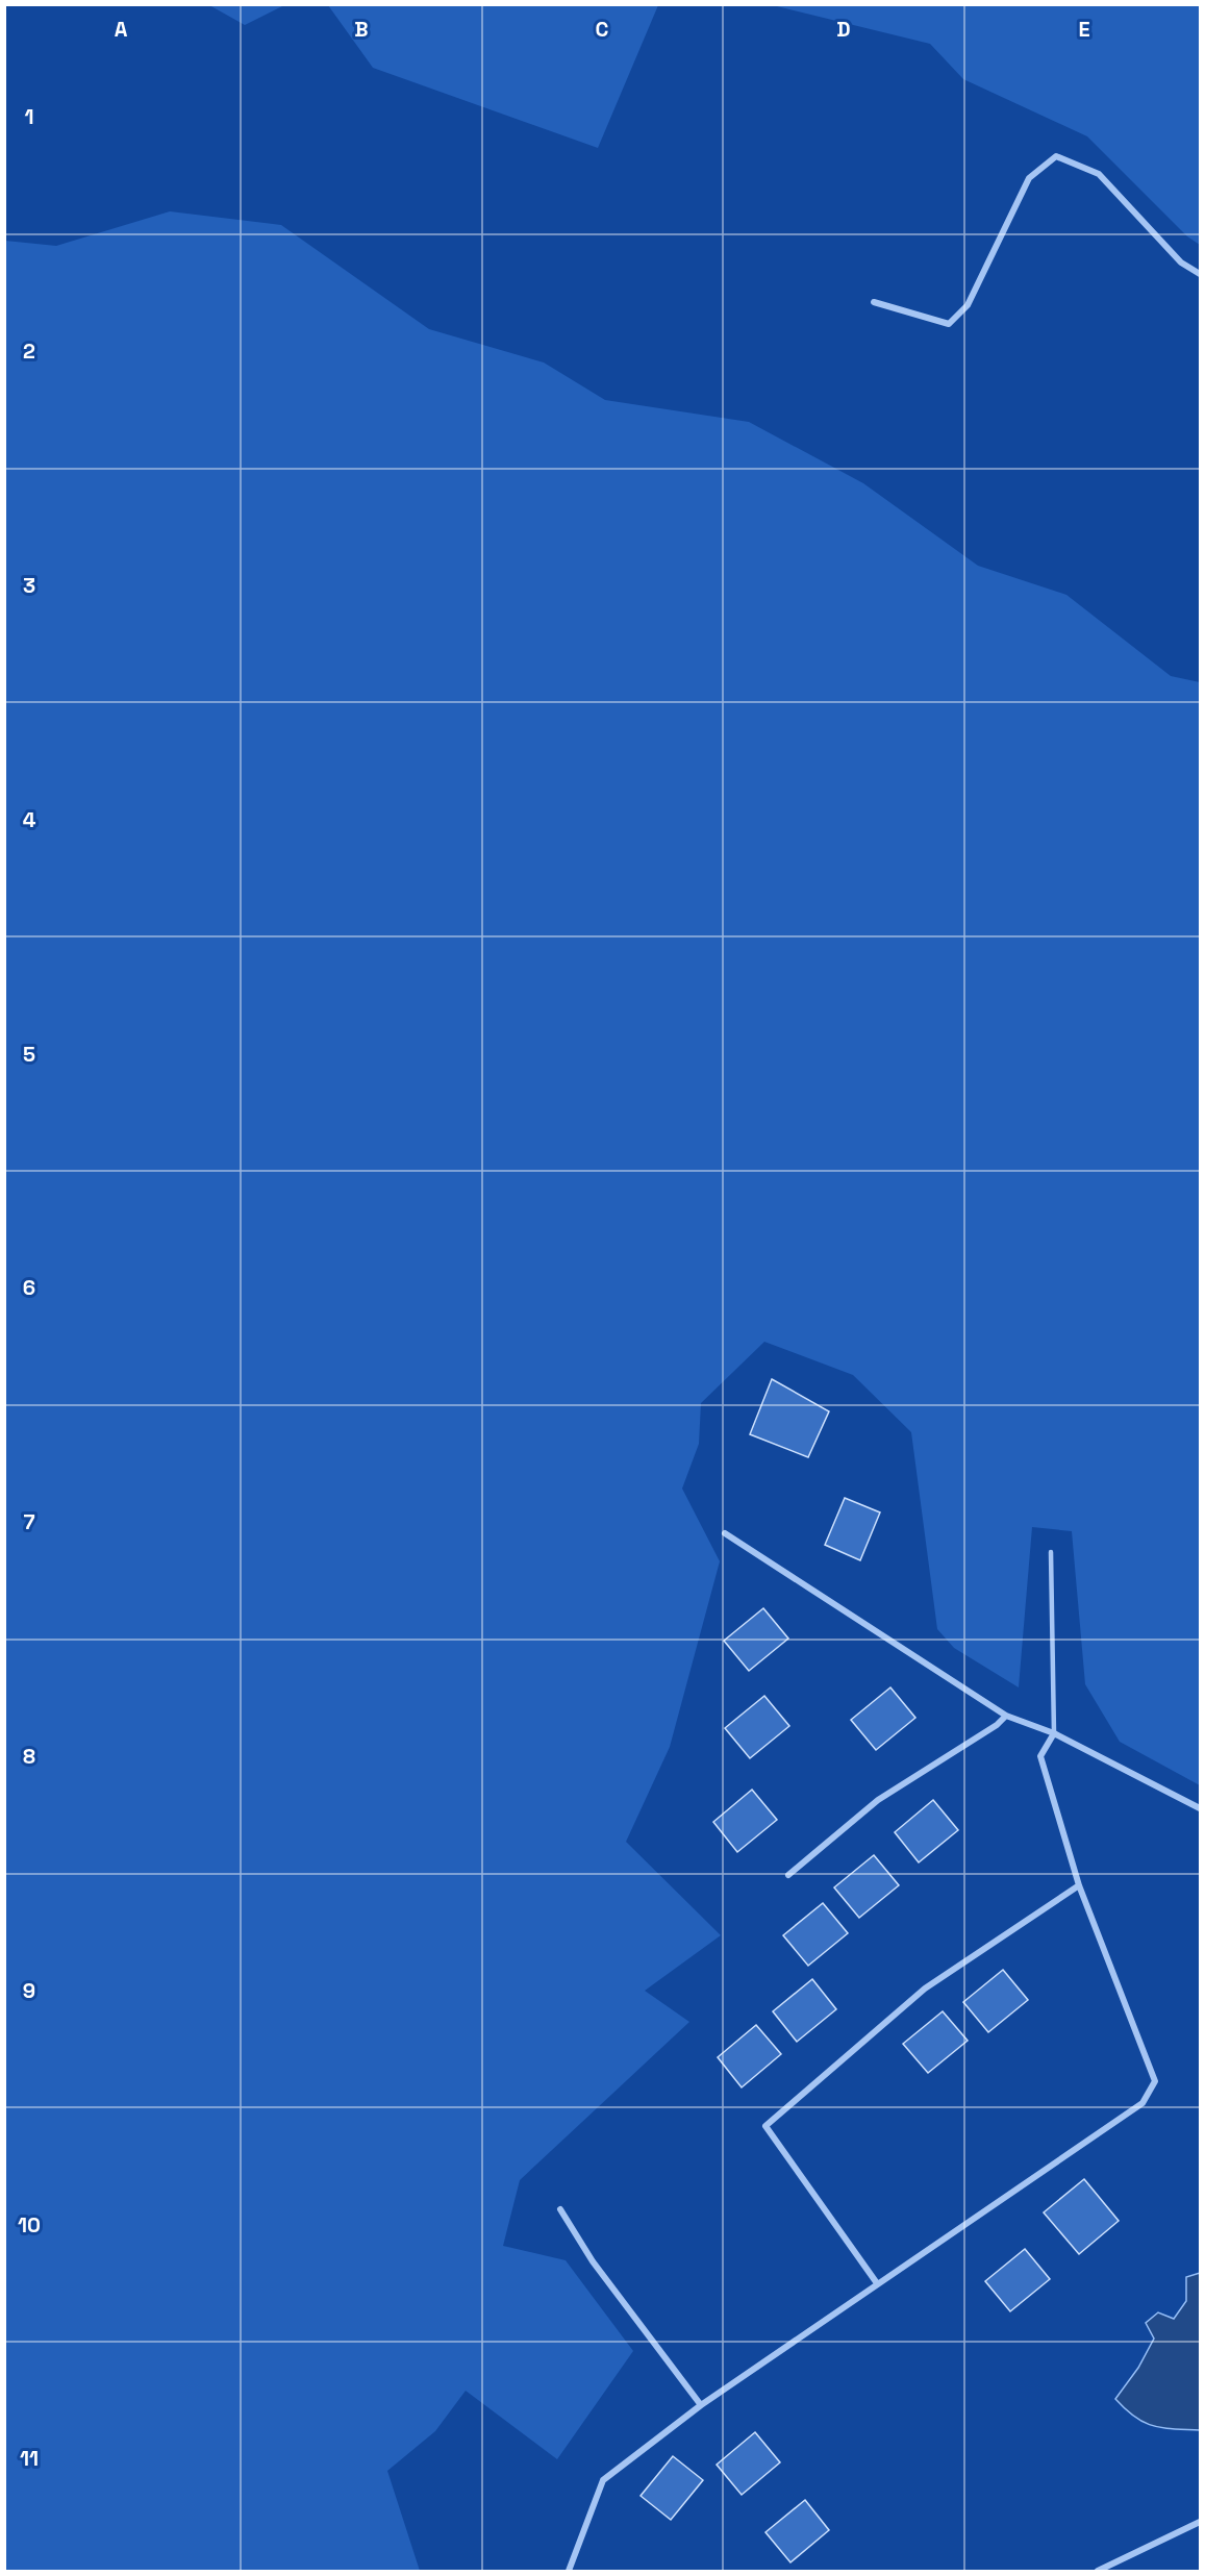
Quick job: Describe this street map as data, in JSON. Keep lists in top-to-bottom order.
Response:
{
  "grid": {
    "columns": [
      "A",
      "B",
      "C",
      "D",
      "E"
    ],
    "rows": [
      "1",
      "2",
      "3",
      "4",
      "5",
      "6",
      "7",
      "8",
      "9",
      "10",
      "11"
    ]
  }
}
